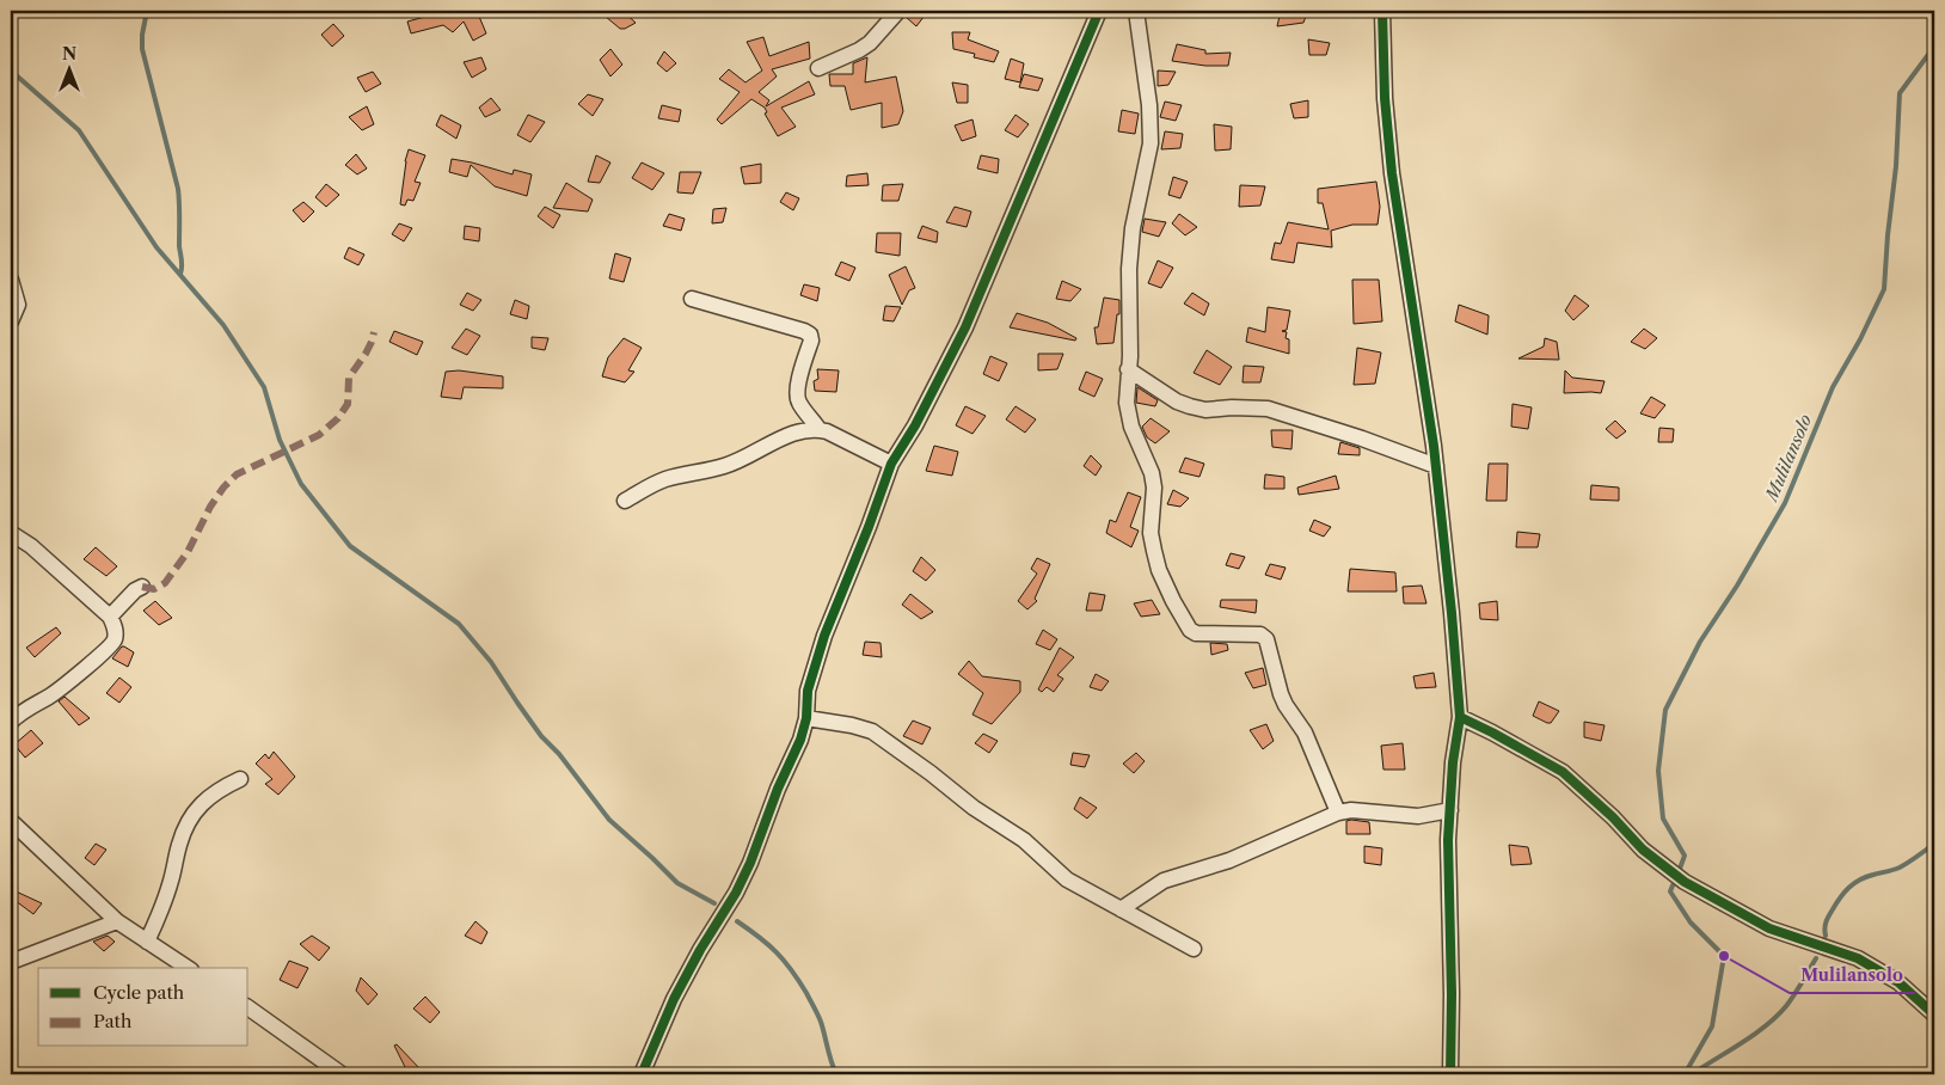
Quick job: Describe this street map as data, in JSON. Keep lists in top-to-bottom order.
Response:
{
  "water": ["Mulilansolo"],
  "places": ["Mulilansolo"],
  "legend": ["Cycle path", "Path"],
  "north": "top"
}
